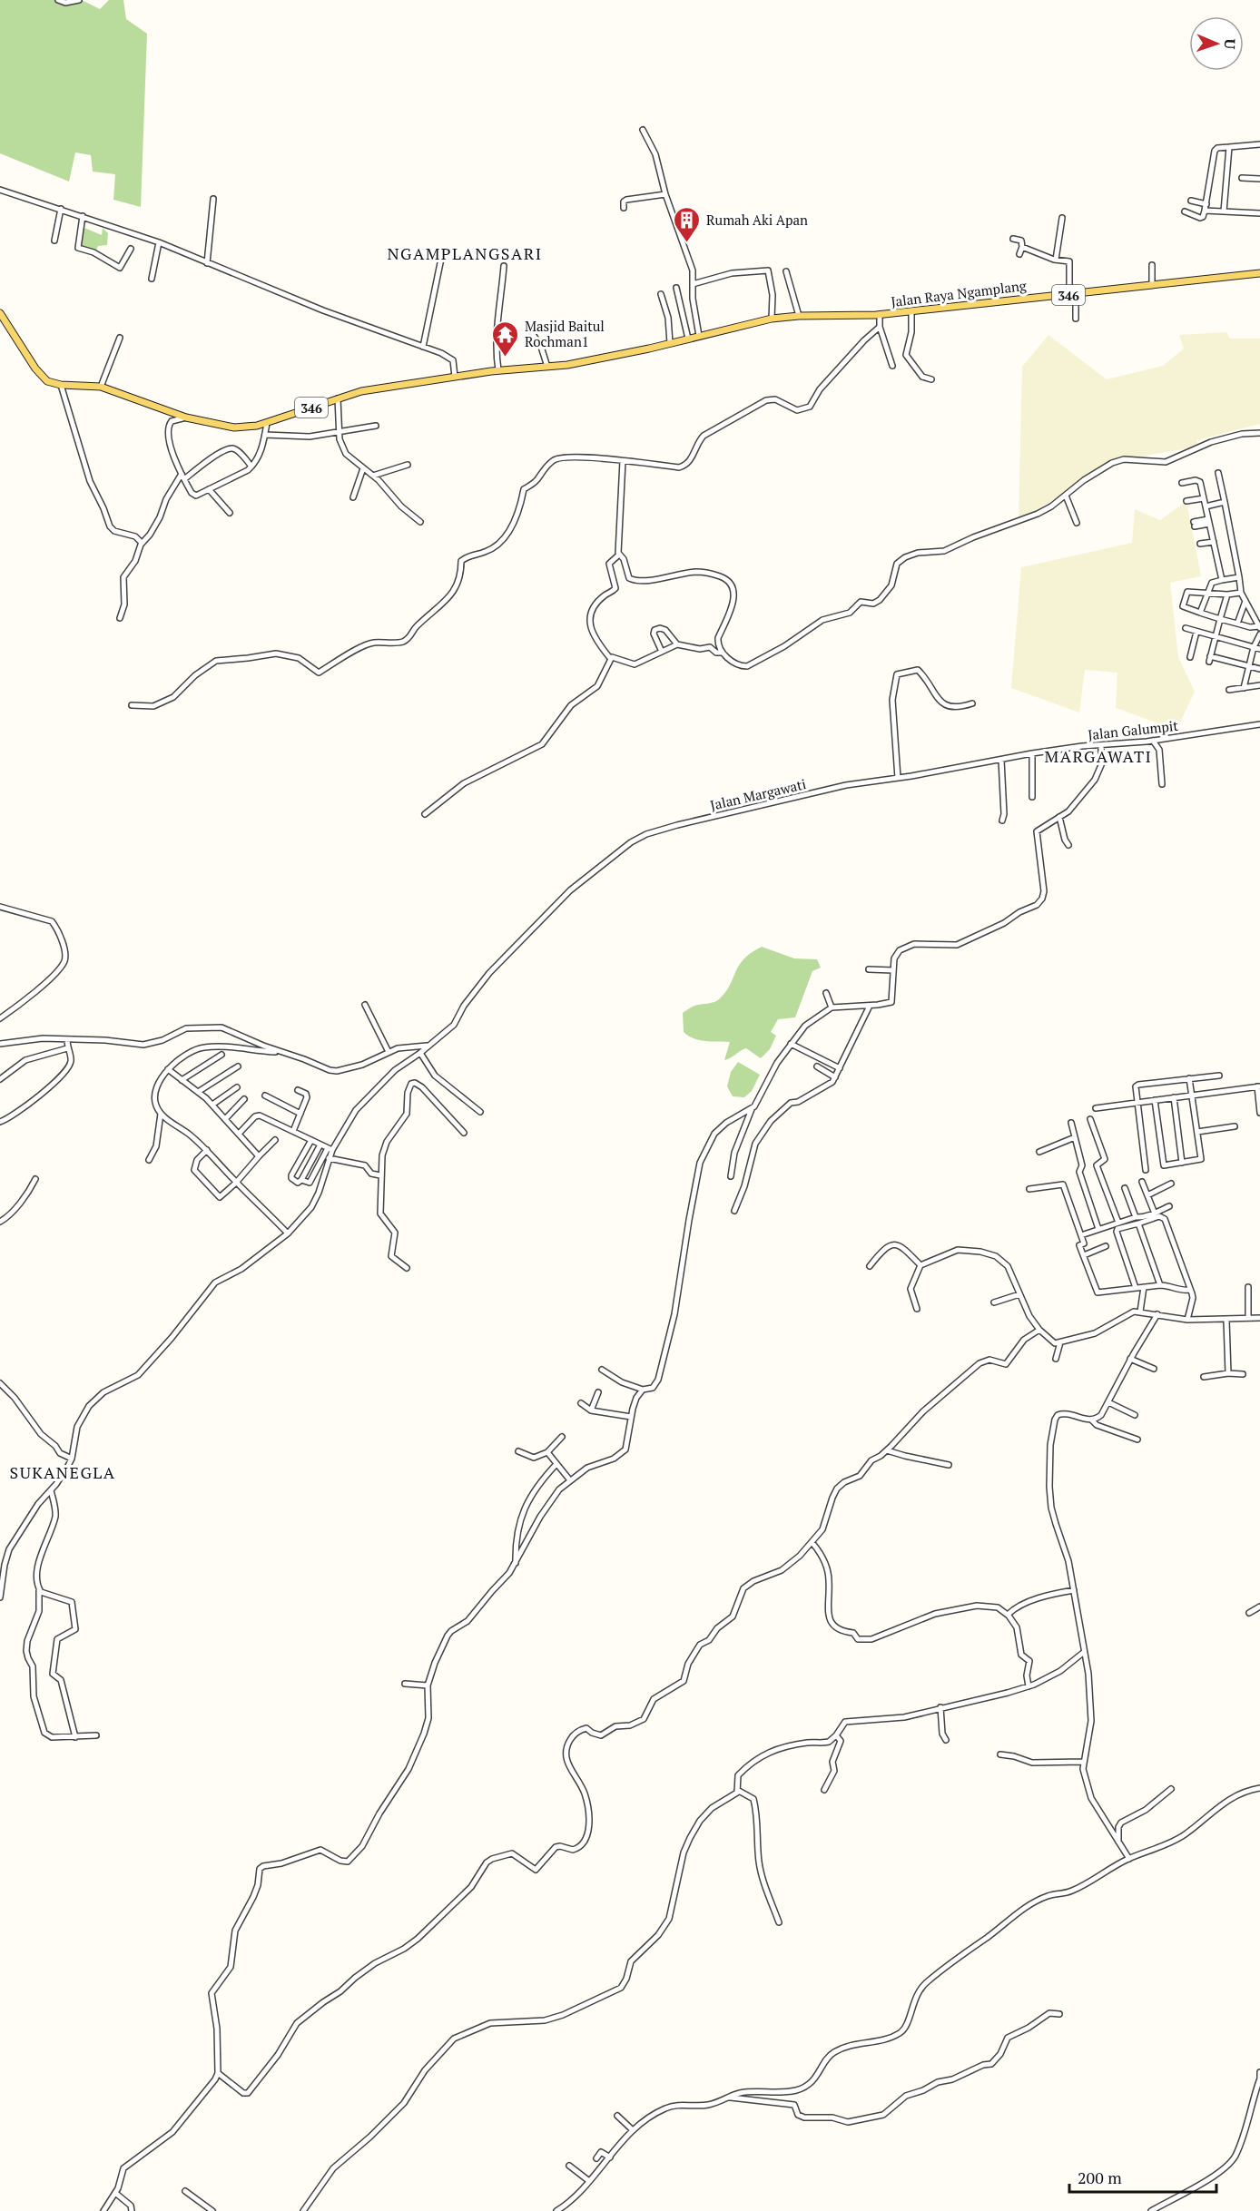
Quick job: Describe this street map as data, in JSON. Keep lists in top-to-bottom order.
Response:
{
  "streets": {
    "main road": ["Jalan Raya Ngamplang", "346"],
    "street": ["Jalan Galumpit", "Jalan Margawati"]
  },
  "crossings": [
    ["Jalan Raya Ngamplang", "346"],
    ["Jalan Galumpit", "Jalan Margawati"]
  ],
  "districts": ["NGAMPLANGSARI", "MARGAWATI", "SUKANEGLA"],
  "places": {
    "building": ["Rumah Aki Apan"],
    "temple": ["Masjid Baitul Rochman1"]
  },
  "scale_bar": "200 m",
  "north": "right"
}
